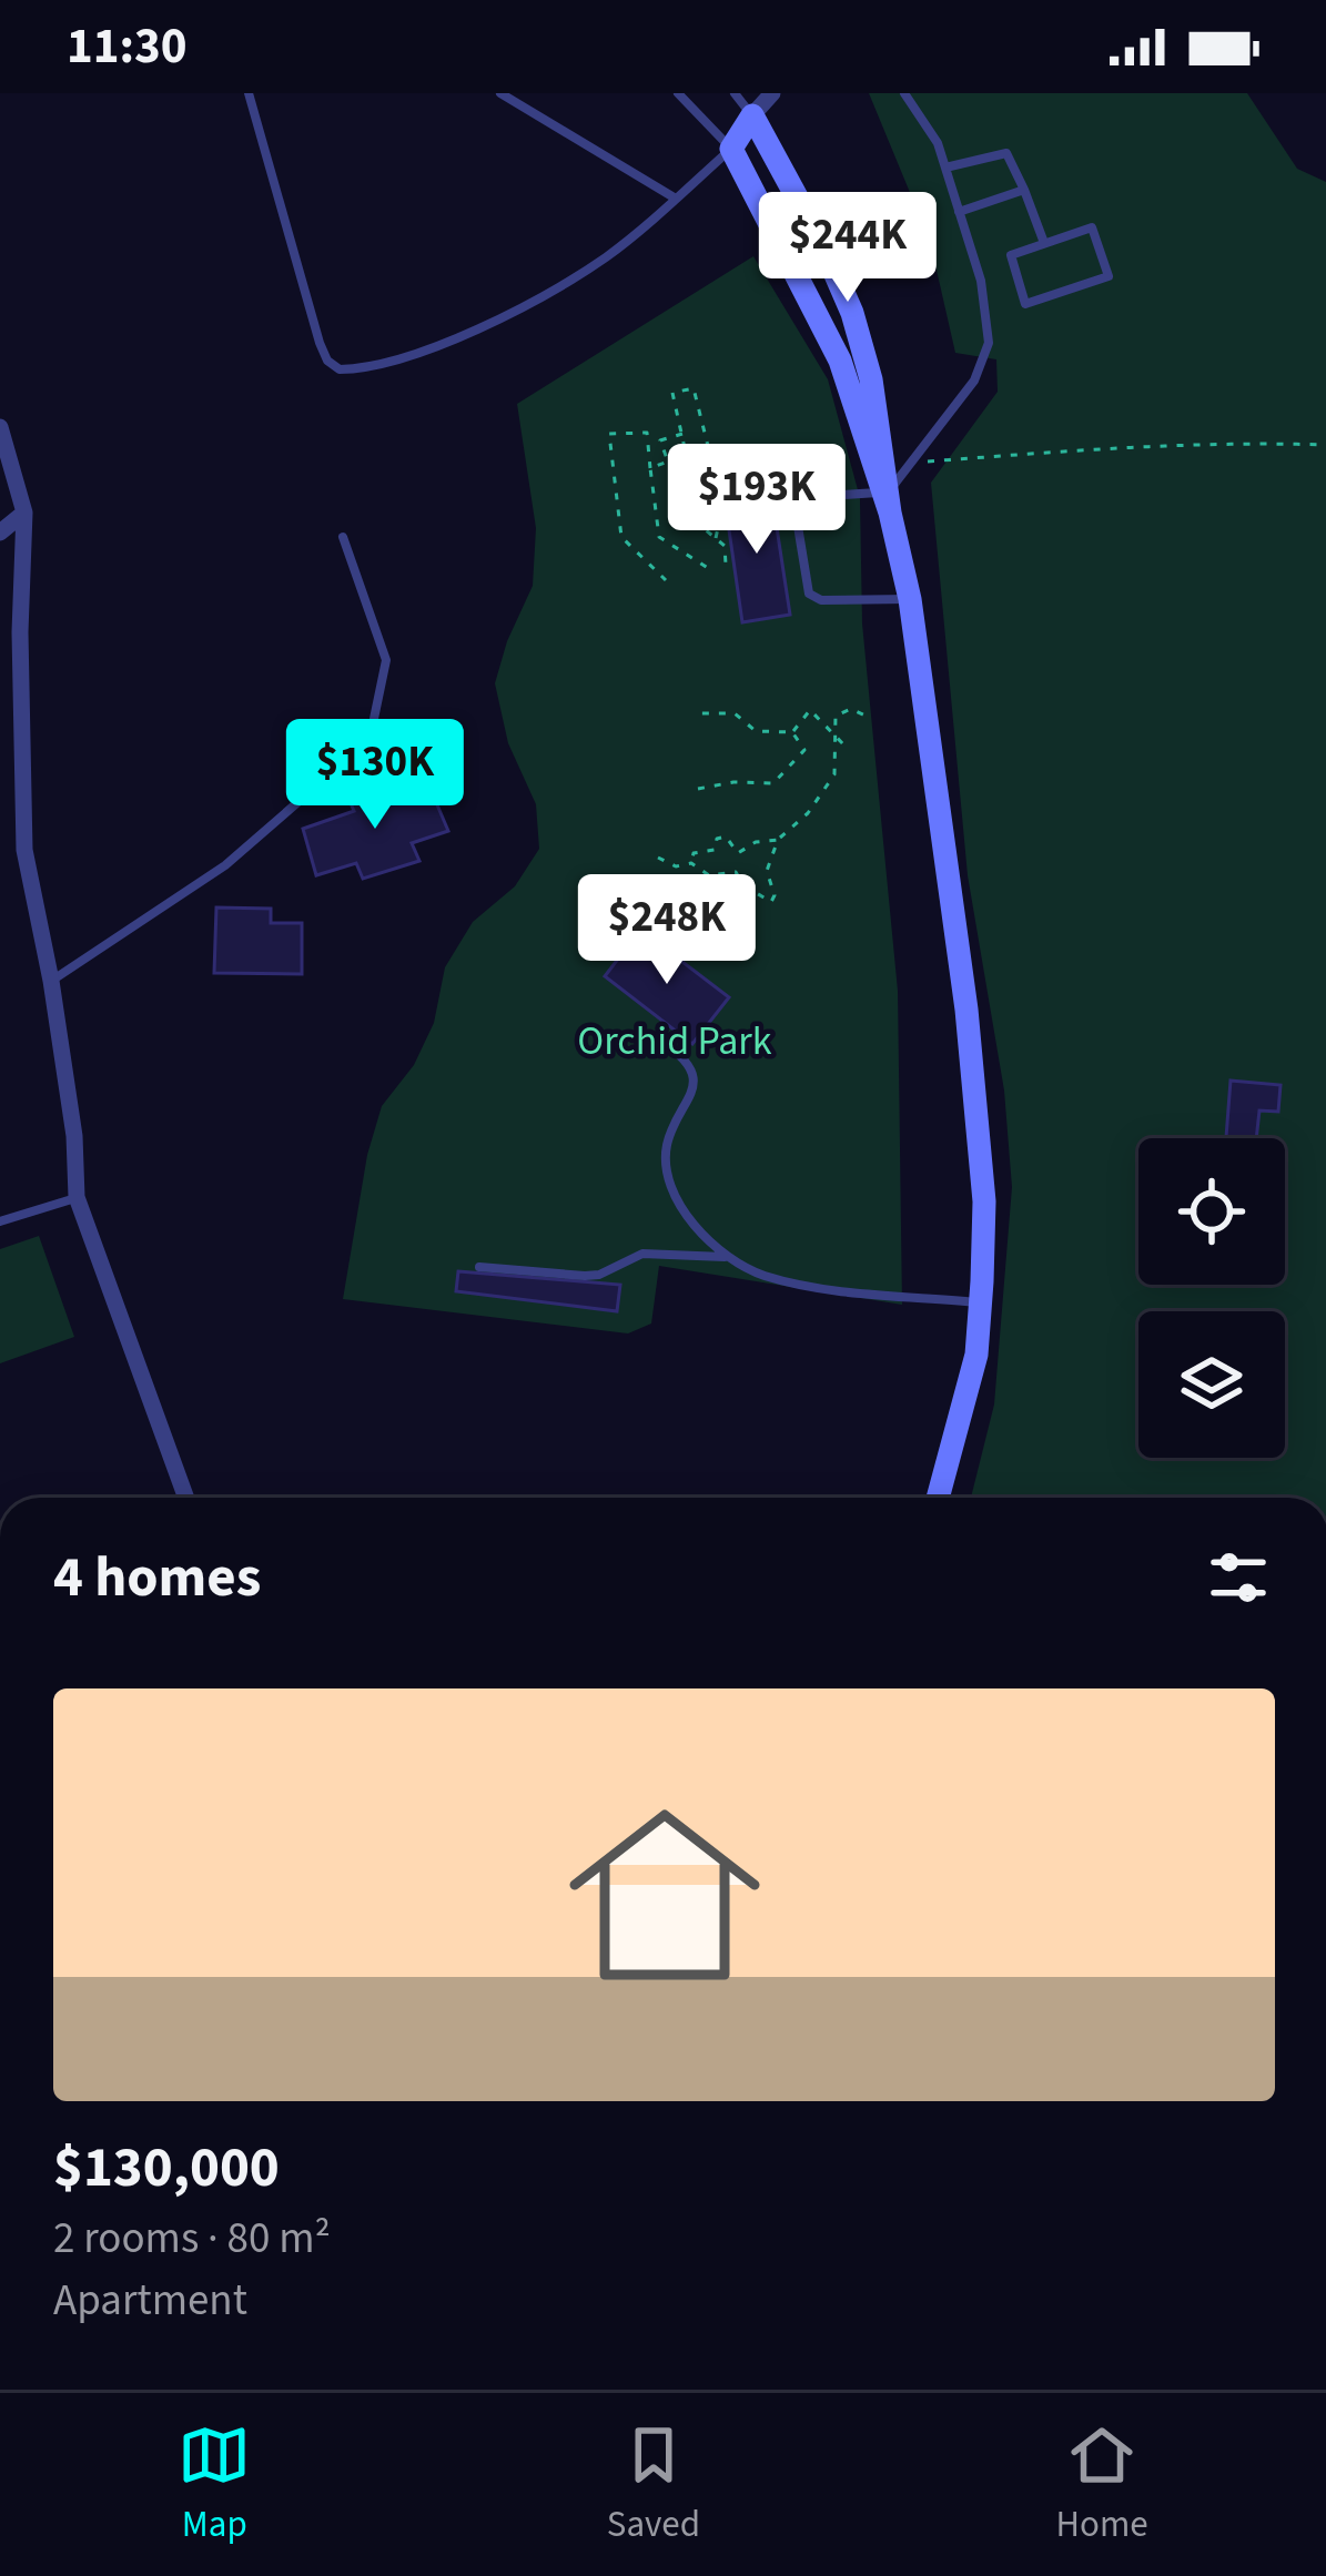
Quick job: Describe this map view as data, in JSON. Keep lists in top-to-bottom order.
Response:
{
  "parks": ["Orchid Park"],
  "page": {
    "status": "11:30",
    "price": [
      "$244K",
      "$193K",
      "$130K",
      "$248K"
    ],
    "heading": "4 homes",
    "list": [
      {
        "name": "$130,000",
        "note": "2 rooms · 80 m² · Apartment"
      }
    ],
    "tabs": ["Map", "Saved", "Home"]
  }
}
